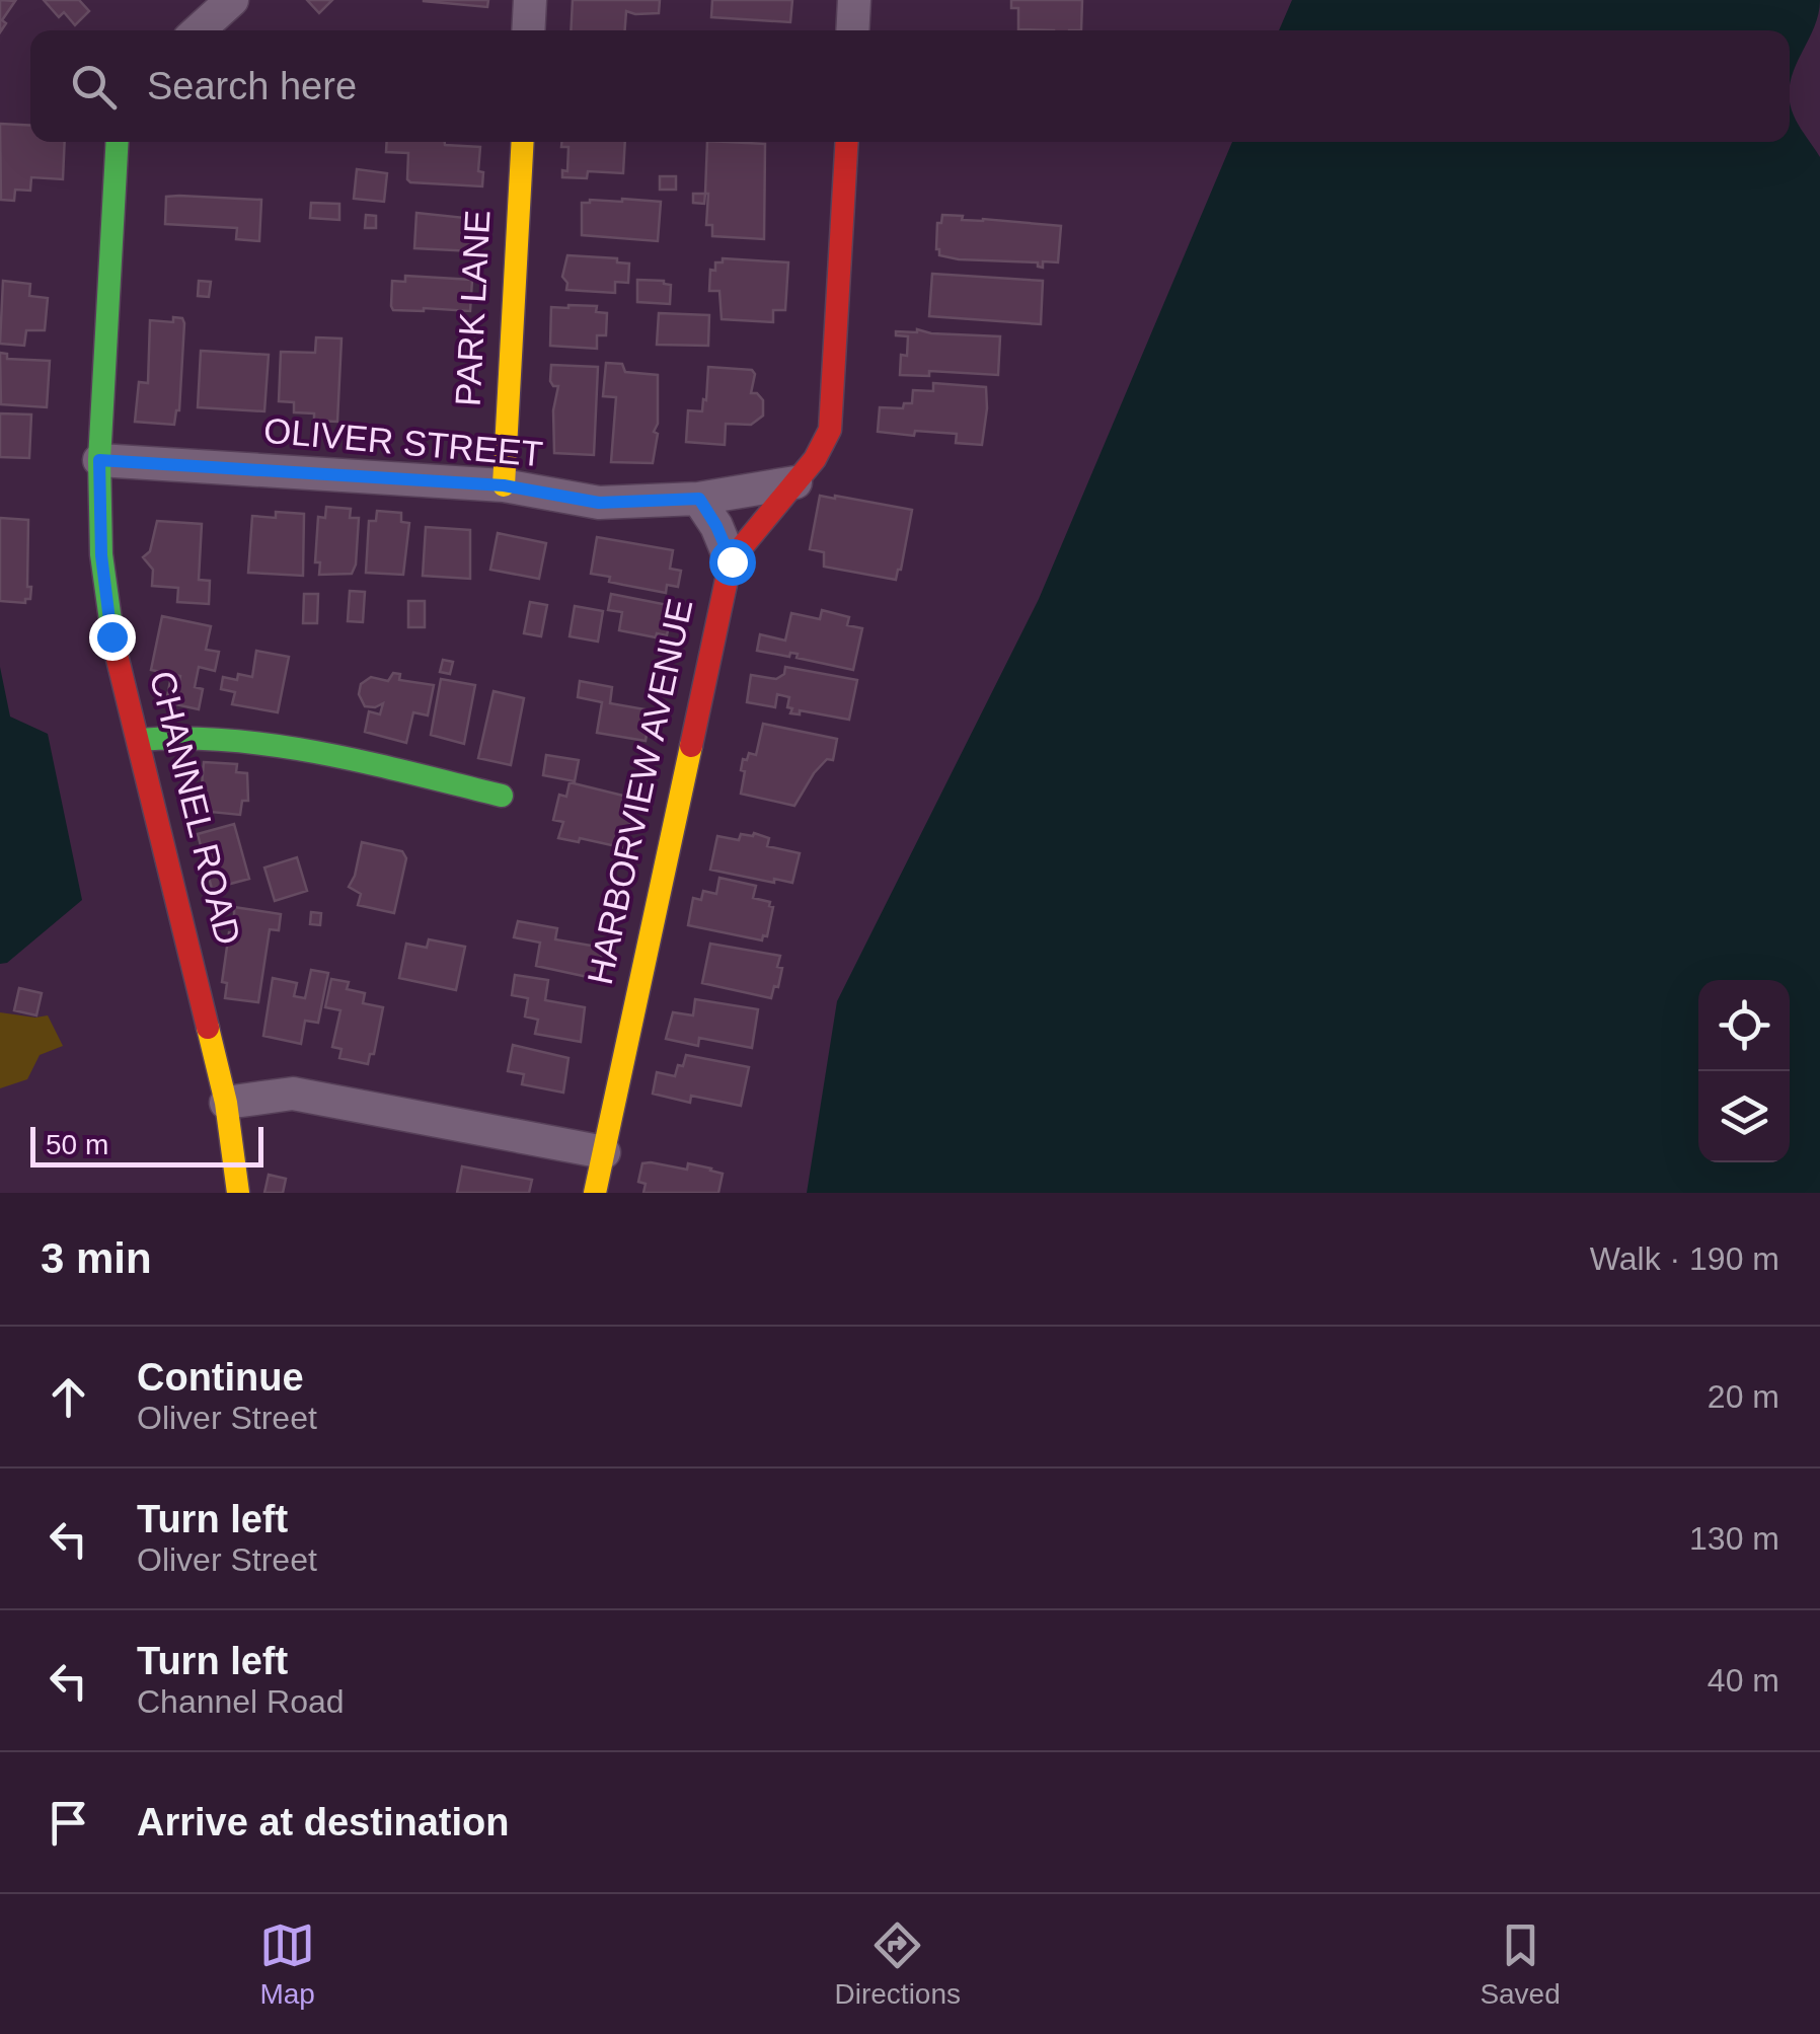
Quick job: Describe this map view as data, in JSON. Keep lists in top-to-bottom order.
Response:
{
  "streets": {
    "street": [
      "PARK LANE",
      "OLIVER STREET",
      "HARBORVIEW AVENUE",
      "CHANNEL ROAD"
    ]
  },
  "crossings": [
    ["PARK LANE", "OLIVER STREET"],
    ["OLIVER STREET", "HARBORVIEW AVENUE"],
    ["OLIVER STREET", "CHANNEL ROAD"]
  ],
  "scale_bar": "50 m",
  "page": {
    "search": "Search here",
    "scale": "50 m",
    "heading": ["3 min", "Walk · 190 m"],
    "list": [
      ["Continue", "Oliver Street", "20 m"],
      ["Turn left", "Oliver Street", "130 m"],
      ["Turn left", "Channel Road", "40 m"],
      "Arrive at destination"
    ],
    "nav": ["Map", "Directions", "Saved"]
  }
}
